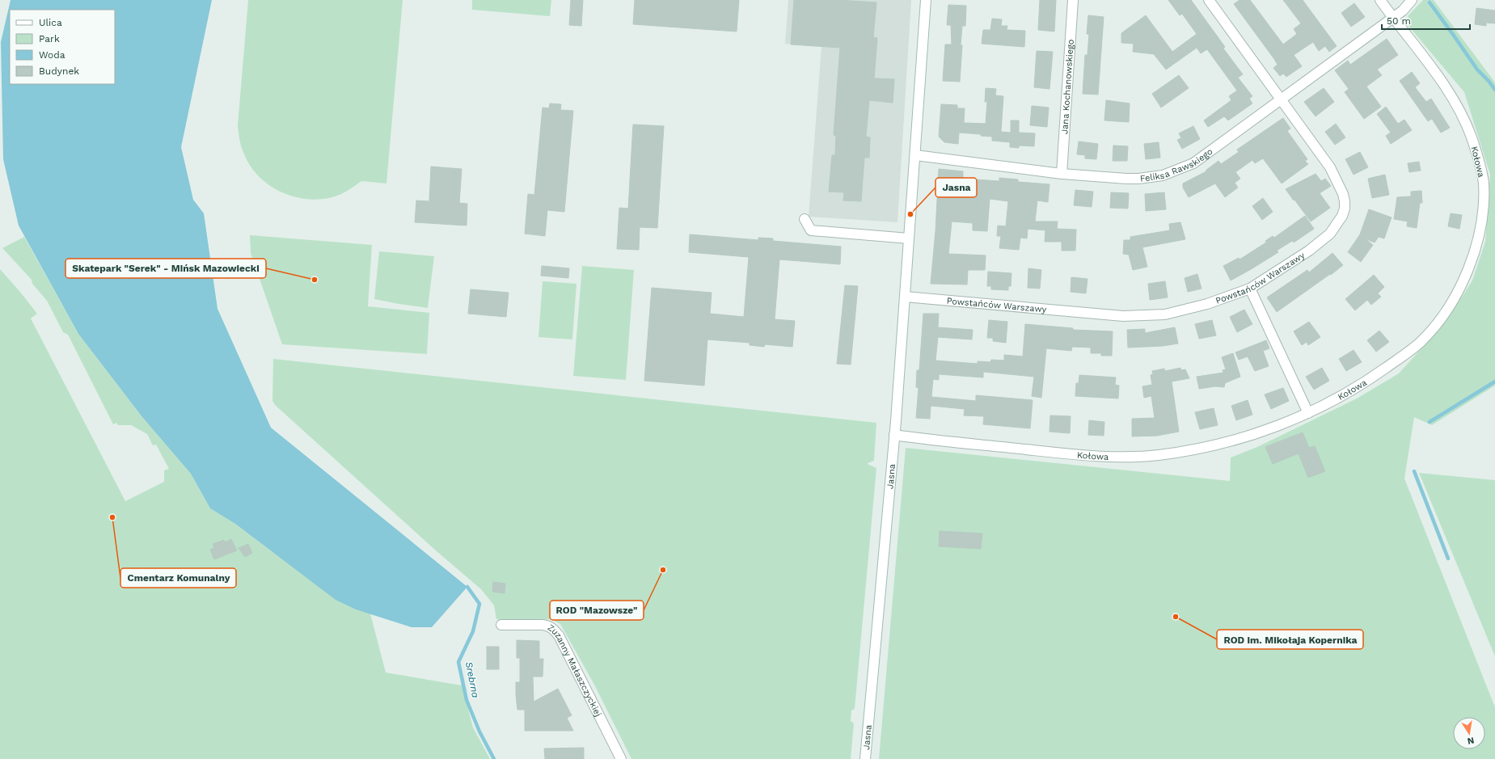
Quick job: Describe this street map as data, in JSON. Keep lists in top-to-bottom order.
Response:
{
  "streets": {
    "street": [
      "Jana Kochanowskiego",
      "Kołowa",
      "Feliksa Rawskiego",
      "Powstańców Warszawy",
      "Jasna",
      "Zuzanny Małaszczyckiej"
    ]
  },
  "crossings": [
    ["Jana Kochanowskiego", "Feliksa Rawskiego"],
    ["Kołowa", "Feliksa Rawskiego"],
    ["Kołowa", "Jasna"],
    ["Feliksa Rawskiego", "Powstańców Warszawy"],
    ["Feliksa Rawskiego", "Jasna"],
    ["Powstańców Warszawy", "Jasna"]
  ],
  "water": ["Srebrna"],
  "places": [
    "Jasna",
    "Skatepark \"Serek\" - Mińsk Mazowiecki",
    "Cmentarz Komunalny",
    "ROD \"Mazowsze\"",
    "ROD im. Mikołaja Kopernika"
  ],
  "legend": [
    "Ulica",
    "Park",
    "Woda",
    "Budynek"
  ],
  "scale_bar": "50 m",
  "north": "bottom"
}
